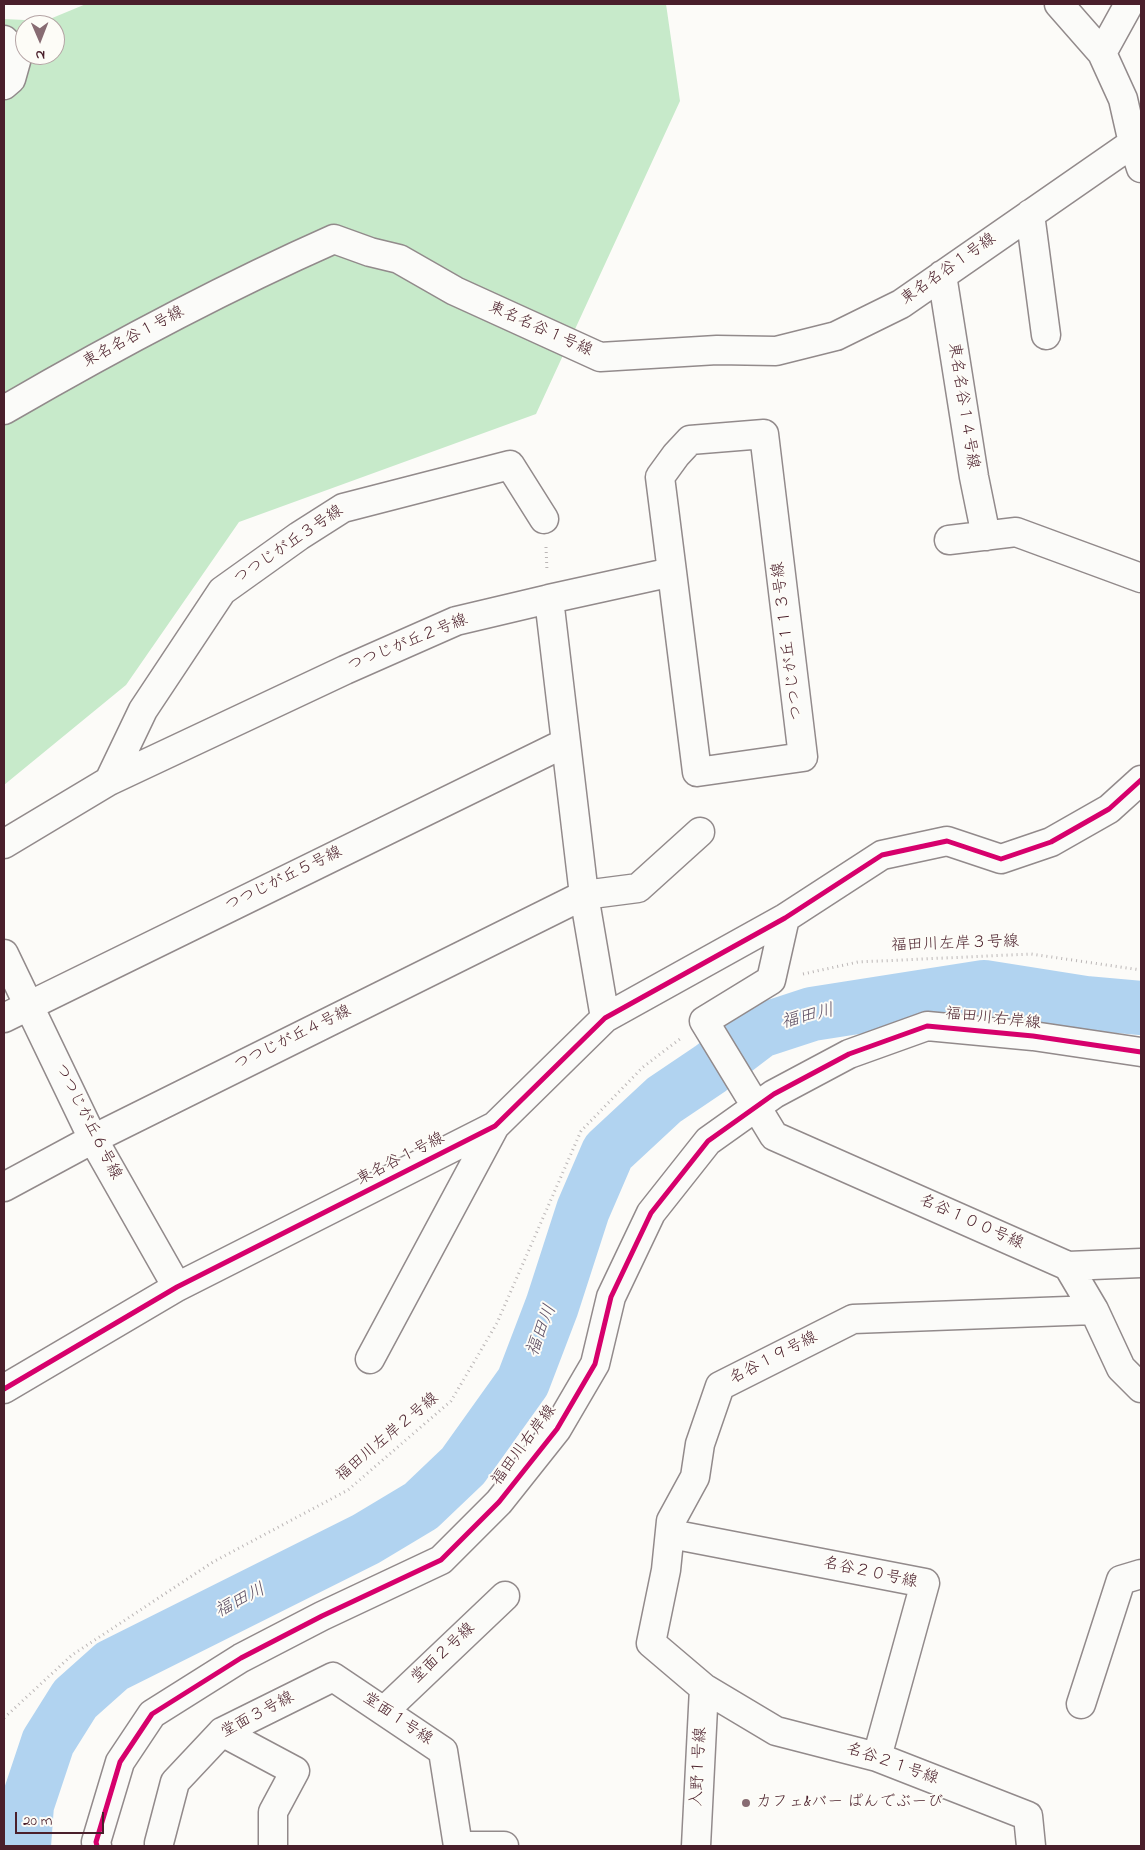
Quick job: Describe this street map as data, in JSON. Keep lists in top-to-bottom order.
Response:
{
  "streets": {
    "street": [
      "東名名谷１号線",
      "東名名谷１４号線",
      "つつじが丘３号線",
      "つつじが丘１１３号線",
      "つつじが丘２号線",
      "つつじが丘５号線",
      "福田川右岸線",
      "つつじが丘４号線",
      "つつじが丘６号線",
      "東名谷１号線",
      "名谷１００号線",
      "名谷１９号線",
      "名谷２０号線",
      "堂面２号線",
      "堂面３号線",
      "堂面１号線",
      "名谷２１号線",
      "入野１号線"
    ],
    "path": ["福田川左岸３号線", "福田川左岸２号線"]
  },
  "crossings": [
    ["東名名谷１号線", "東名名谷１４号線"],
    ["つつじが丘３号線", "つつじが丘２号線"],
    ["つつじが丘５号線", "つつじが丘６号線"],
    ["福田川右岸線", "名谷１００号線"],
    ["つつじが丘４号線", "つつじが丘６号線"],
    ["つつじが丘６号線", "東名谷１号線"],
    ["名谷１９号線", "名谷２０号線"],
    ["名谷１９号線", "名谷２１号線"],
    ["名谷２０号線", "名谷２１号線"],
    ["堂面２号線", "堂面１号線"],
    ["堂面３号線", "堂面１号線"],
    ["名谷２１号線", "入野１号線"]
  ],
  "water": ["福田川"],
  "places": ["カフェ&バー ぱんでぶーび"],
  "scale_bar": "20 m",
  "north": "bottom"
}
